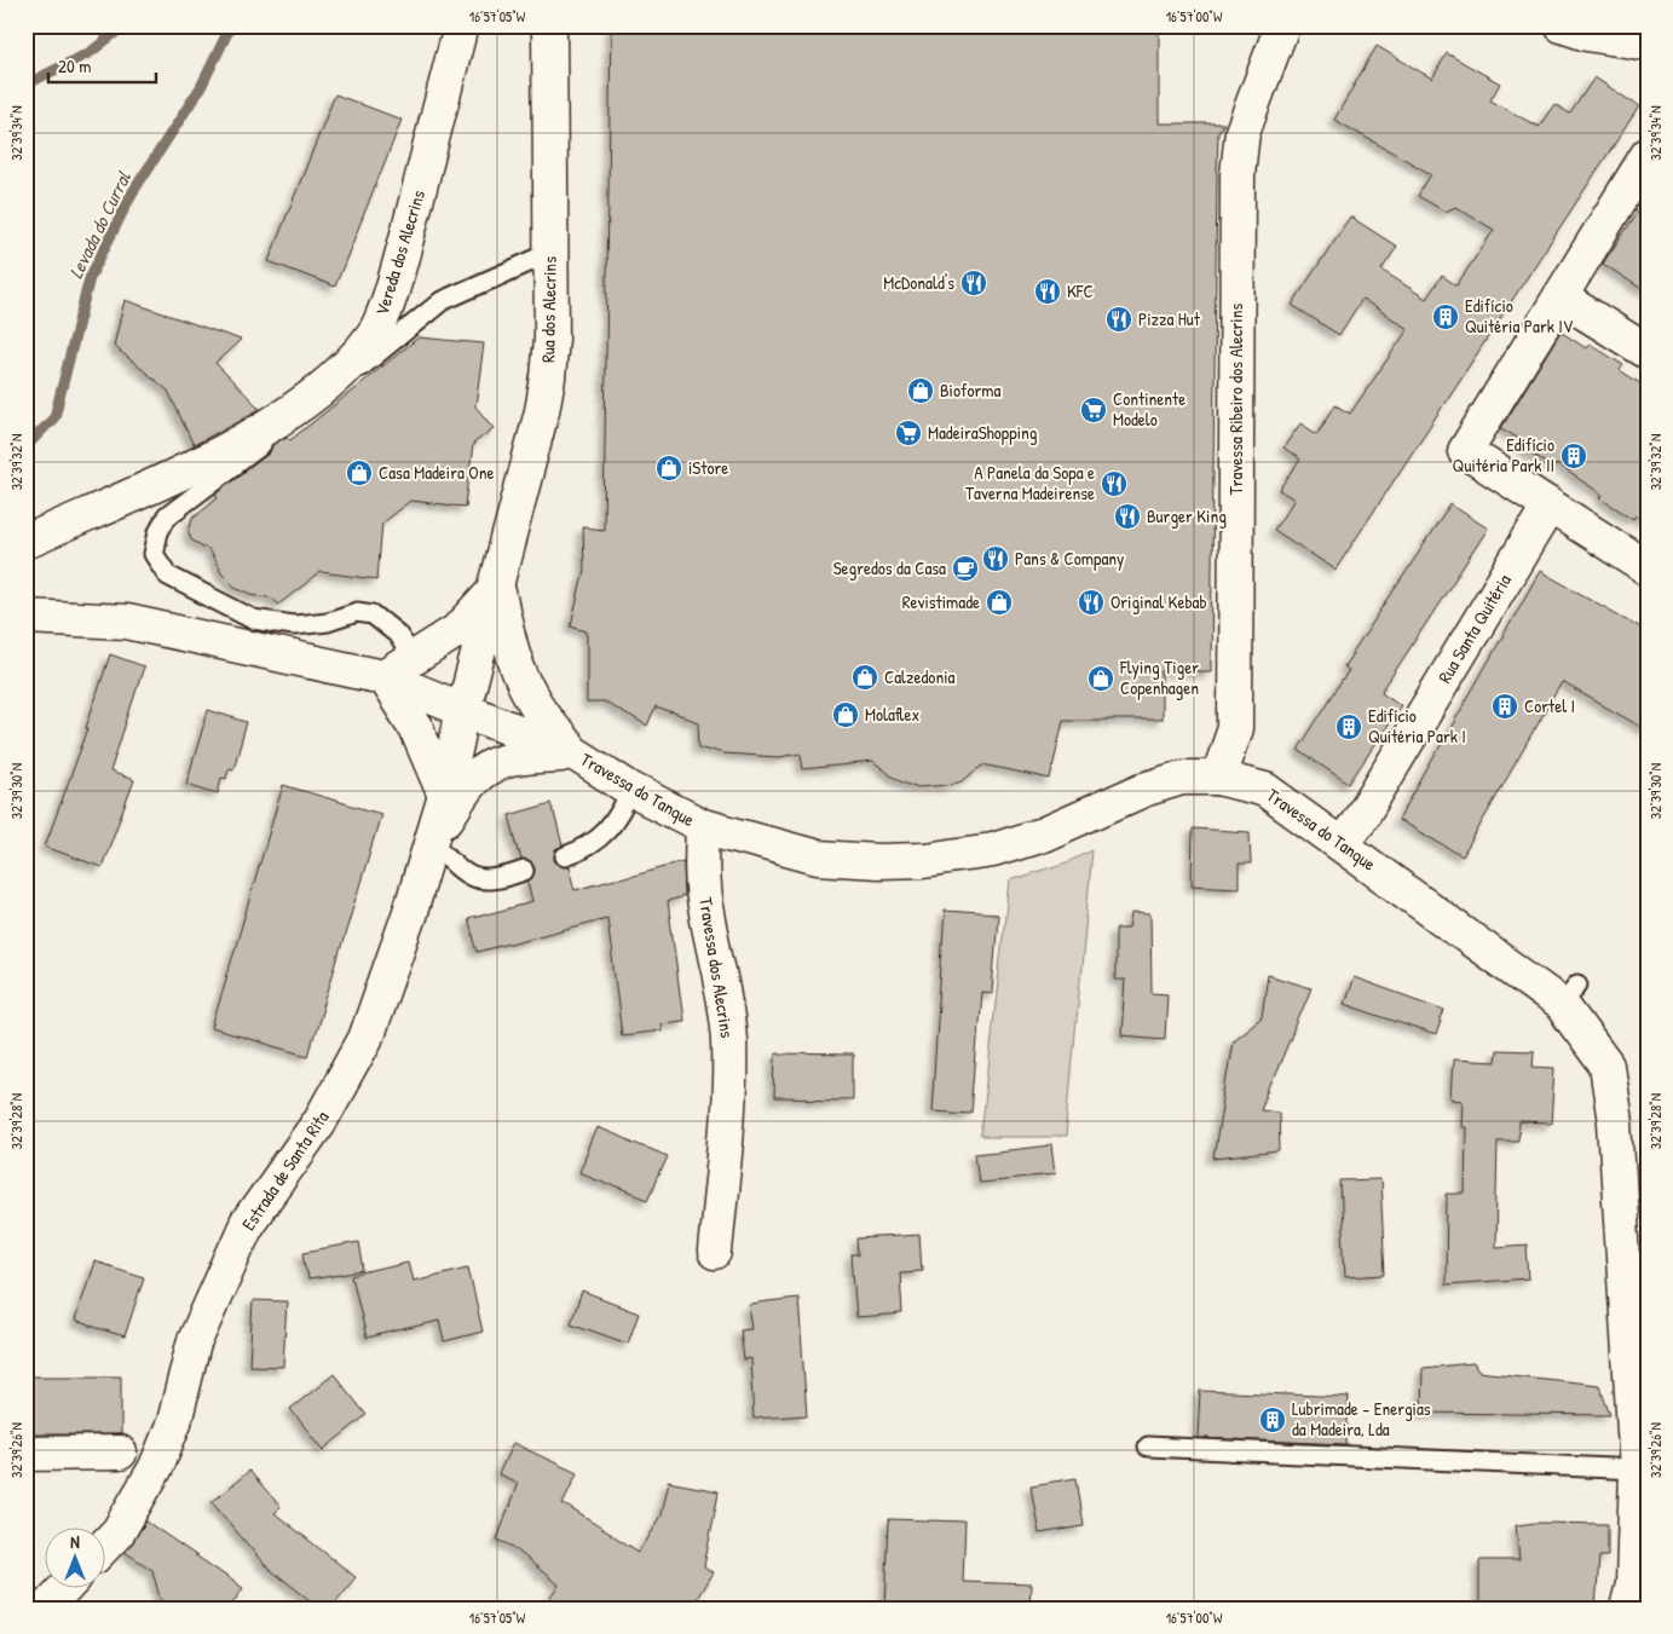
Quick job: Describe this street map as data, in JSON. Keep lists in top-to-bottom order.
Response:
{
  "streets": {
    "street": [
      "Vereda dos Alecrins",
      "Rua dos Alecrins",
      "Travessa Ribeiro dos Alecrins",
      "Rua Santa Quitéria",
      "Travessa do Tanque",
      "Travessa dos Alecrins",
      "Estrada de Santa Rita"
    ]
  },
  "crossings": [
    ["Rua dos Alecrins", "Travessa do Tanque"],
    ["Rua dos Alecrins", "Estrada de Santa Rita"],
    ["Travessa Ribeiro dos Alecrins", "Travessa do Tanque"],
    ["Rua Santa Quitéria", "Travessa do Tanque"],
    ["Travessa do Tanque", "Travessa dos Alecrins"],
    ["Travessa do Tanque", "Estrada de Santa Rita"]
  ],
  "water": ["Levada do Curral"],
  "places": {
    "restaurant": [
      "McDonald's",
      "KFC",
      "Pizza Hut",
      "A Panela da Sopa e Taverna Madeirense",
      "Burger King",
      "Pans & Company",
      "Original Kebab"
    ],
    "building": [
      "Edifício Quitéria Park IV",
      "Edifício Quitéria Park II",
      "Cortel I",
      "Edifício Quitéria Park I",
      "Lubrimade - Energias da Madeira, Lda"
    ],
    "shop": [
      "Bioforma",
      "iStore",
      "Casa Madeira One",
      "Revistimade",
      "Calzedonia",
      "Flying Tiger Copenhagen",
      "Molaflex"
    ],
    "supermarket": ["Continente Modelo", "MadeiraShopping"],
    "cafe": ["Segredos da Casa"]
  },
  "scale_bar": "20 m",
  "north": "top",
  "coordinates": [
    "16°57'05\"W",
    "16°57'00\"W",
    "32°39'34\"N",
    "32°39'32\"N",
    "32°39'30\"N",
    "32°39'28\"N",
    "32°39'26\"N"
  ]
}
